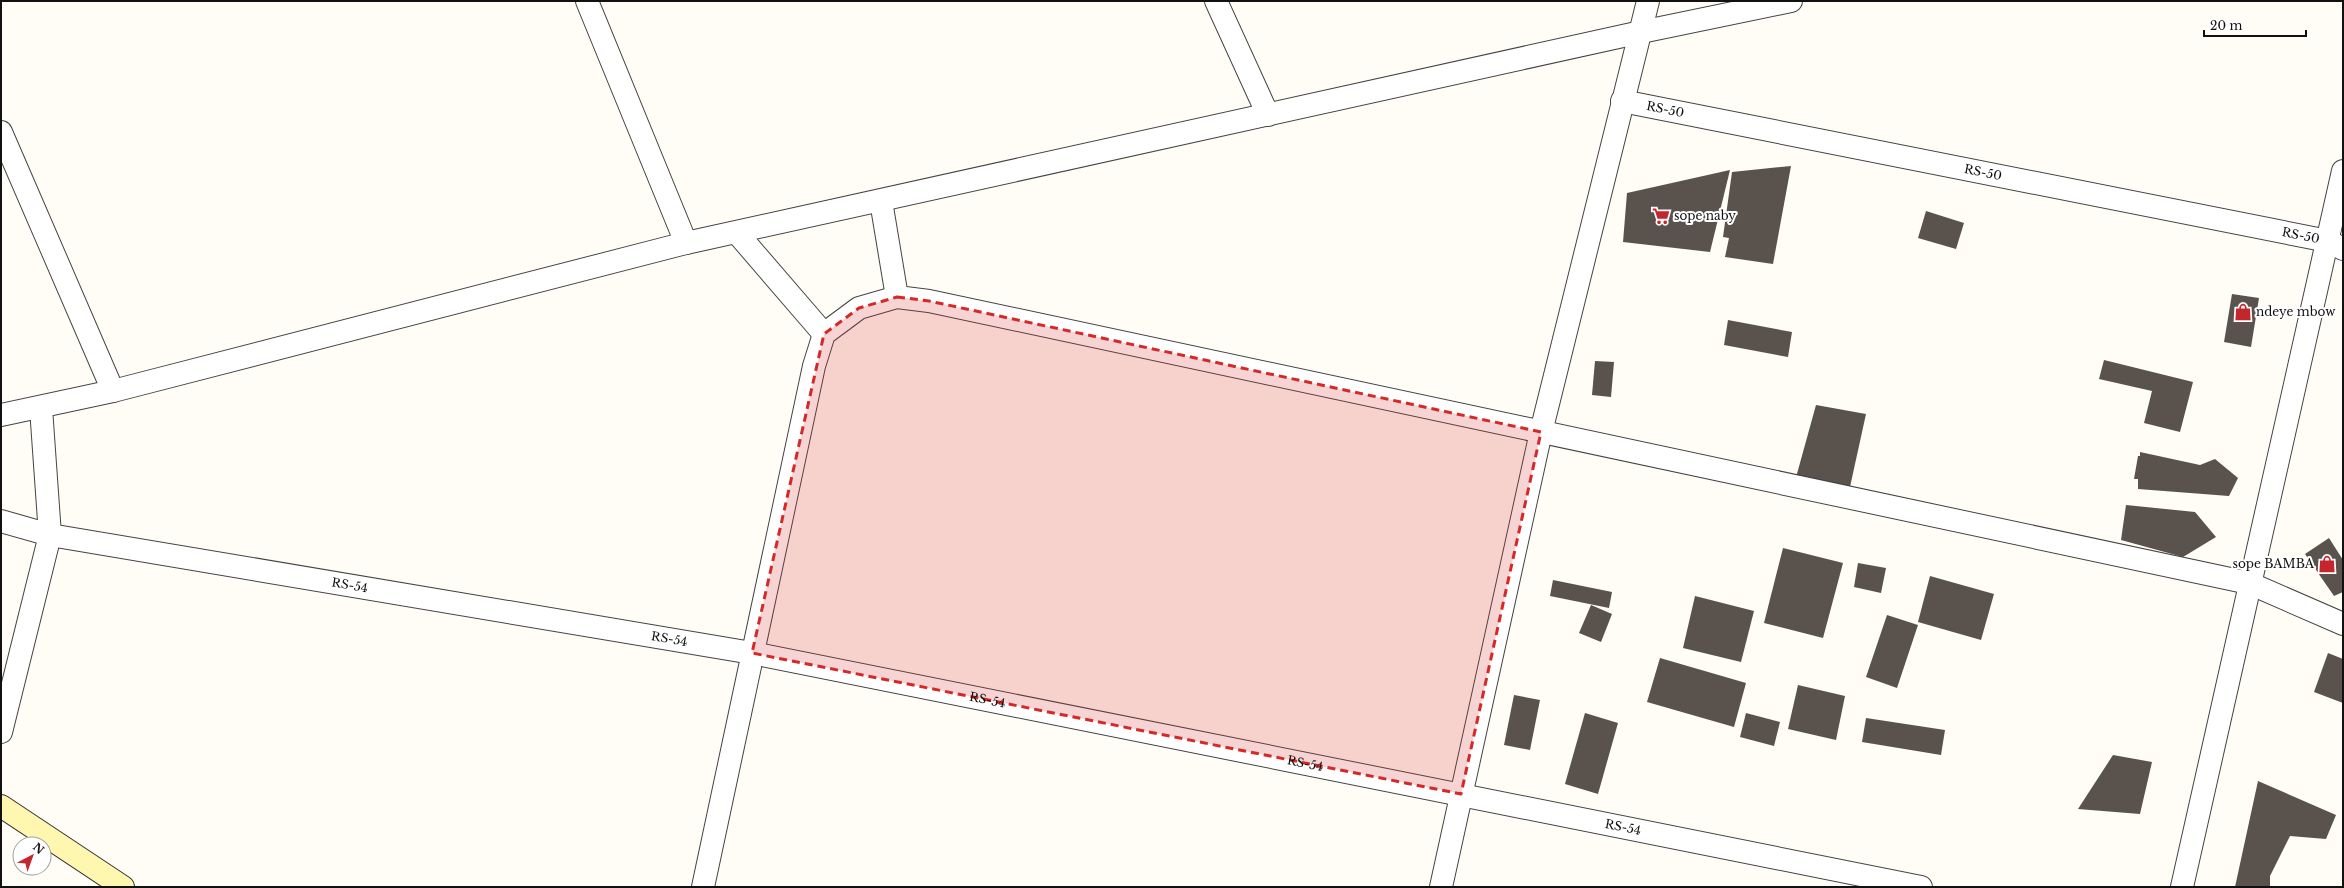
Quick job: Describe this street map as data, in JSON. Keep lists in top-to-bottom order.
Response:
{
  "streets": {
    "street": ["RS-50", "RS-54"]
  },
  "places": {
    "supermarket": ["sope naby"],
    "shop": ["ndeye mbow", "sope BAMBA"]
  },
  "scale_bar": "20 m",
  "north": "top right"
}
